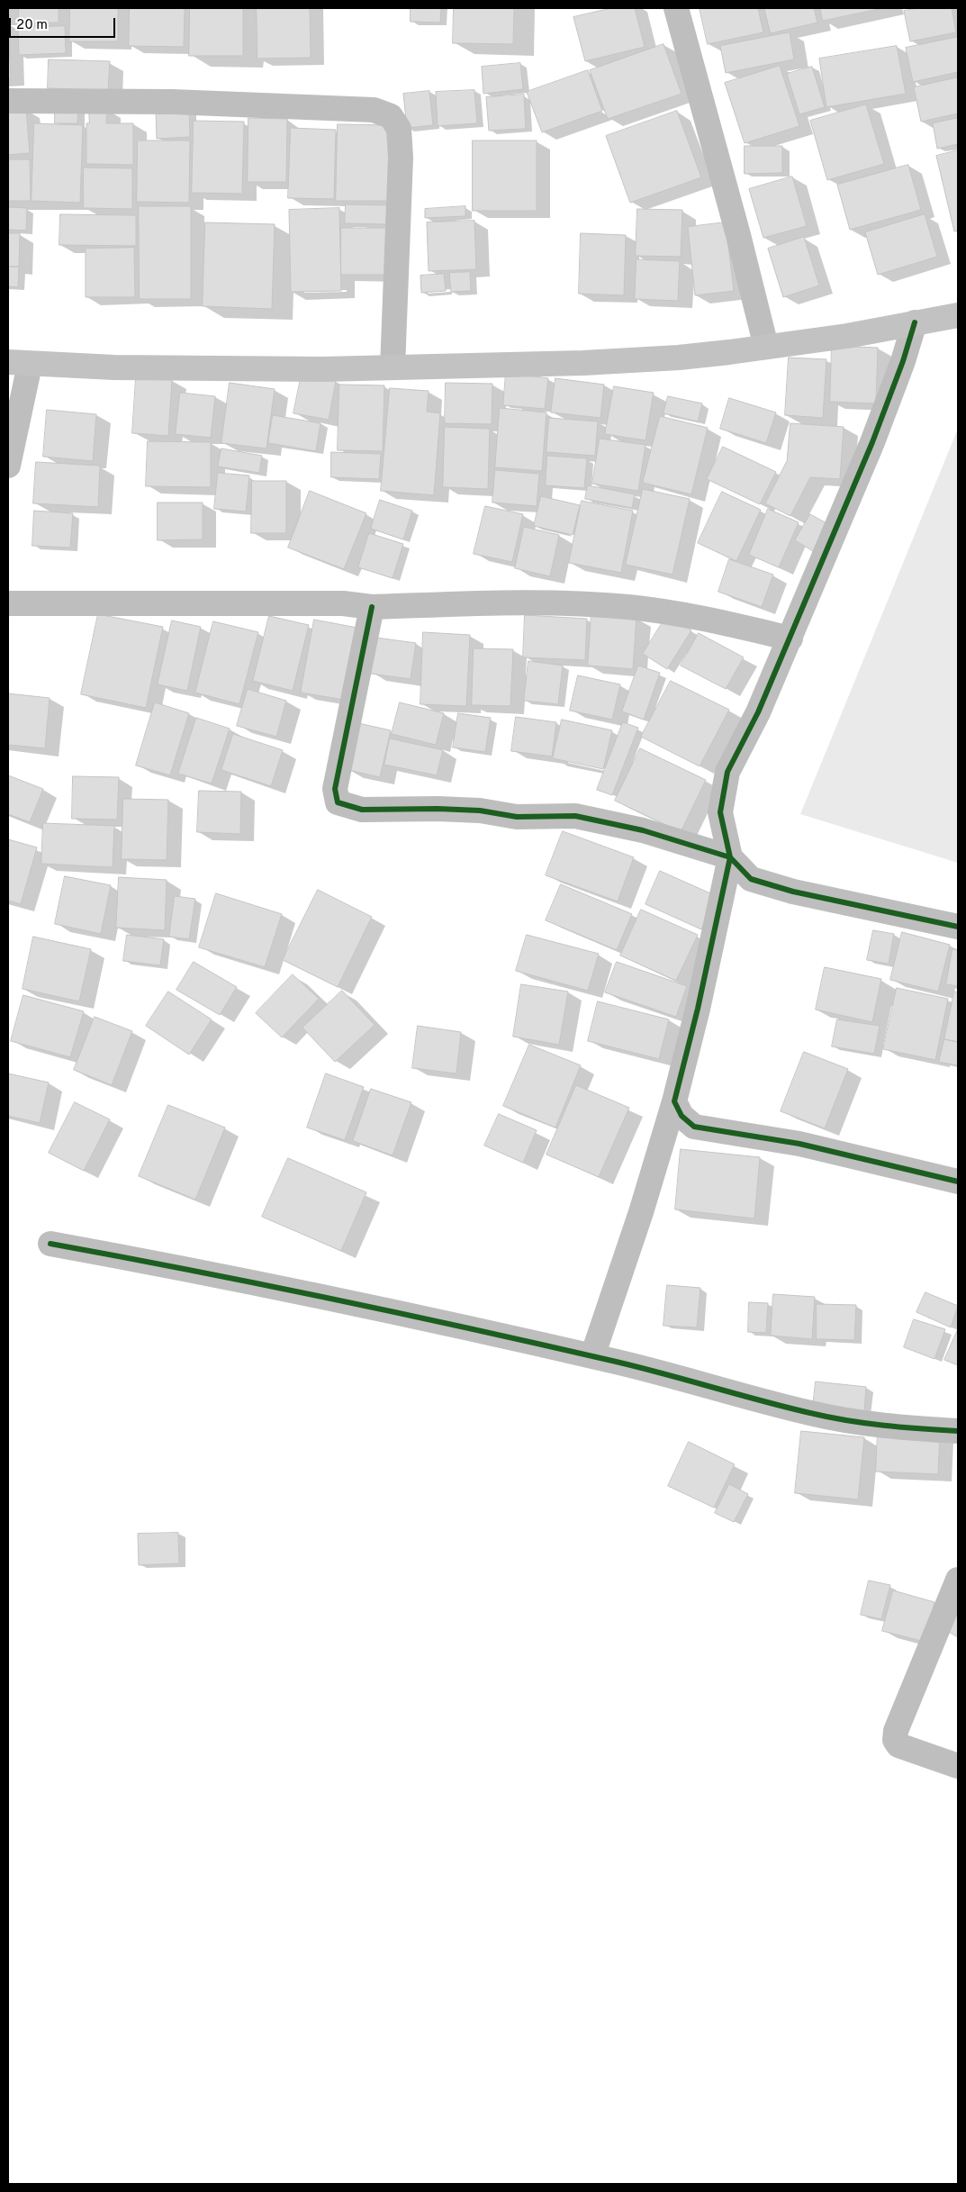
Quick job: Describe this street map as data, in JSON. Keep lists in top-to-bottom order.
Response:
{
  "scale_bar": "20 m"
}
